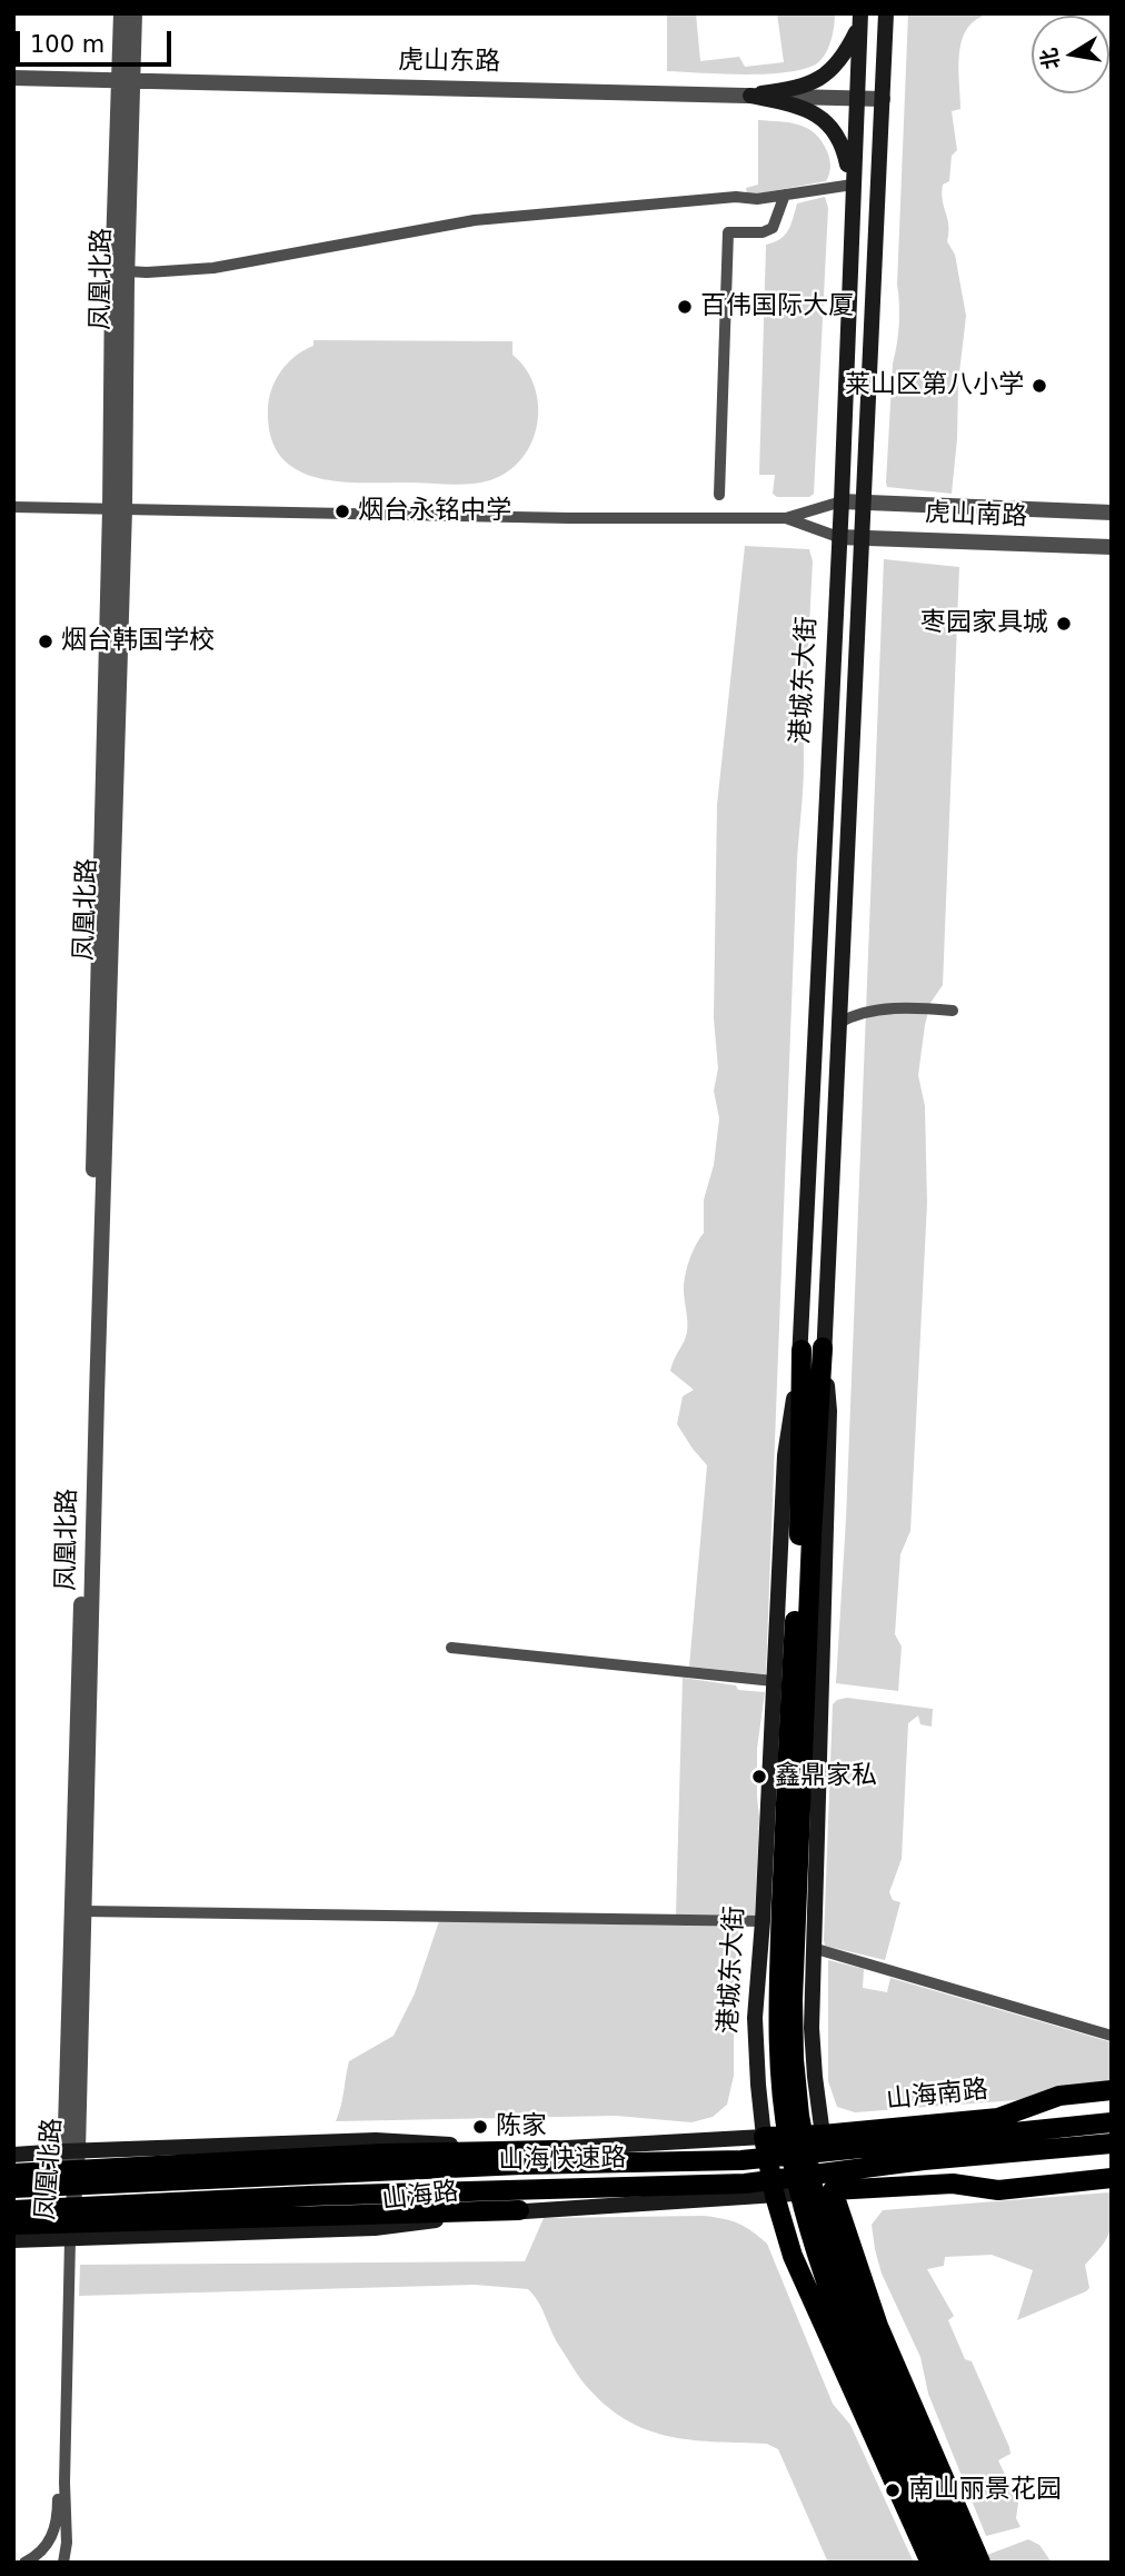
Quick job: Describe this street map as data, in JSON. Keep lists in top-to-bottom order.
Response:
{
  "streets": {
    "highway": ["港城东大街", "山海南路", "山海快速路"],
    "main road": ["山海路"],
    "street": ["虎山东路", "凤凰北路", "虎山南路"]
  },
  "crossings": [
    ["虎山东路", "凤凰北路"],
    ["虎山东路", "港城东大街"],
    ["凤凰北路", "山海路"],
    ["虎山南路", "港城东大街"],
    ["港城东大街", "山海南路"],
    ["港城东大街", "山海路"],
    ["山海南路", "山海路"]
  ],
  "places": [
    "百伟国际大厦",
    "莱山区第八小学",
    "烟台永铭中学",
    "枣园家具城",
    "烟台韩国学校",
    "鑫鼎家私",
    "陈家",
    "南山丽景花园"
  ],
  "scale_bar": "100 m",
  "north": "left"
}
